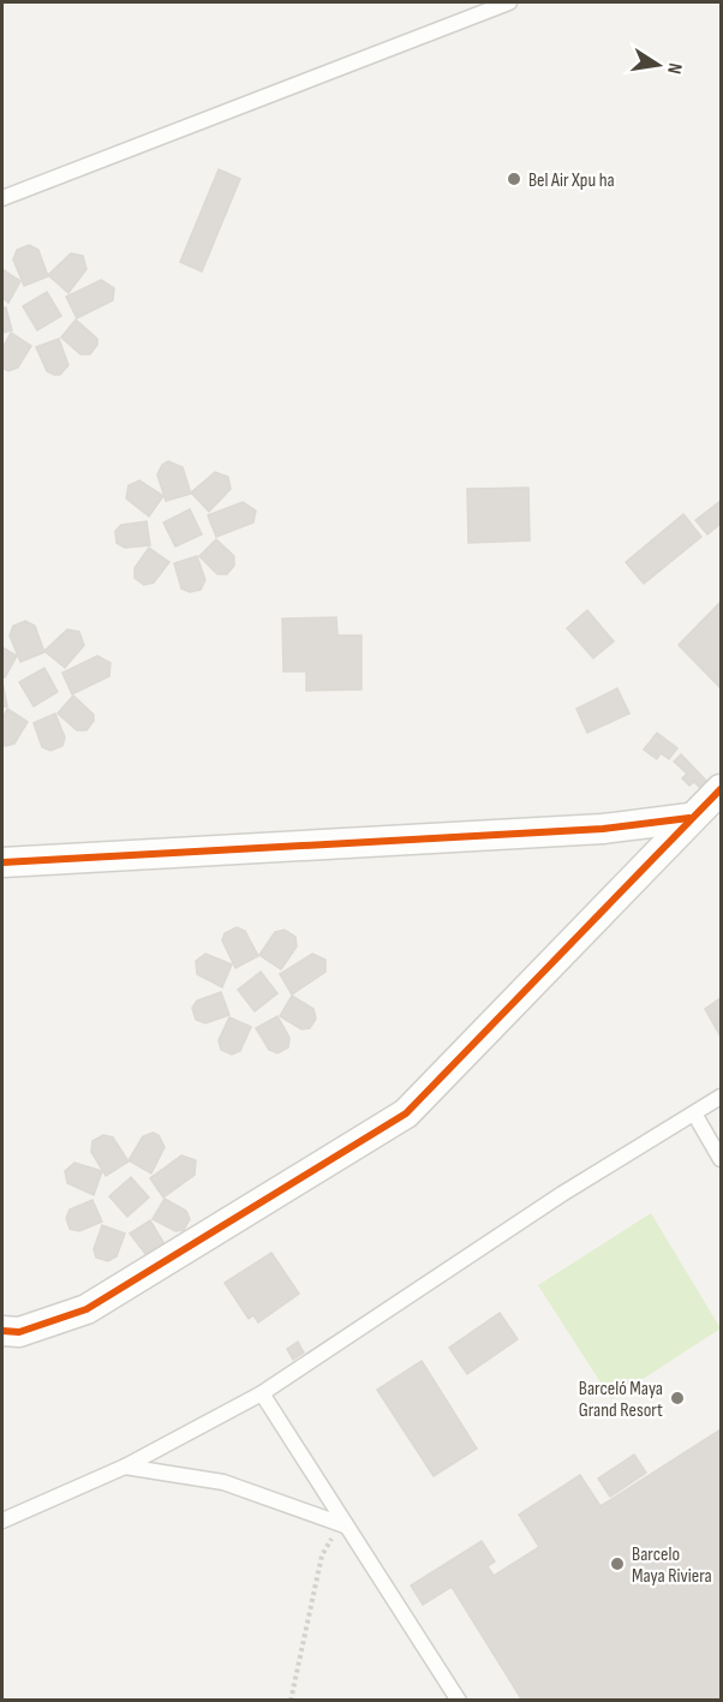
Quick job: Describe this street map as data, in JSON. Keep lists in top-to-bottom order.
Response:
{
  "places": ["Bel Air Xpu ha", "Barceló Maya Grand Resort", "Barcelo Maya Riviera"],
  "north": "right"
}
